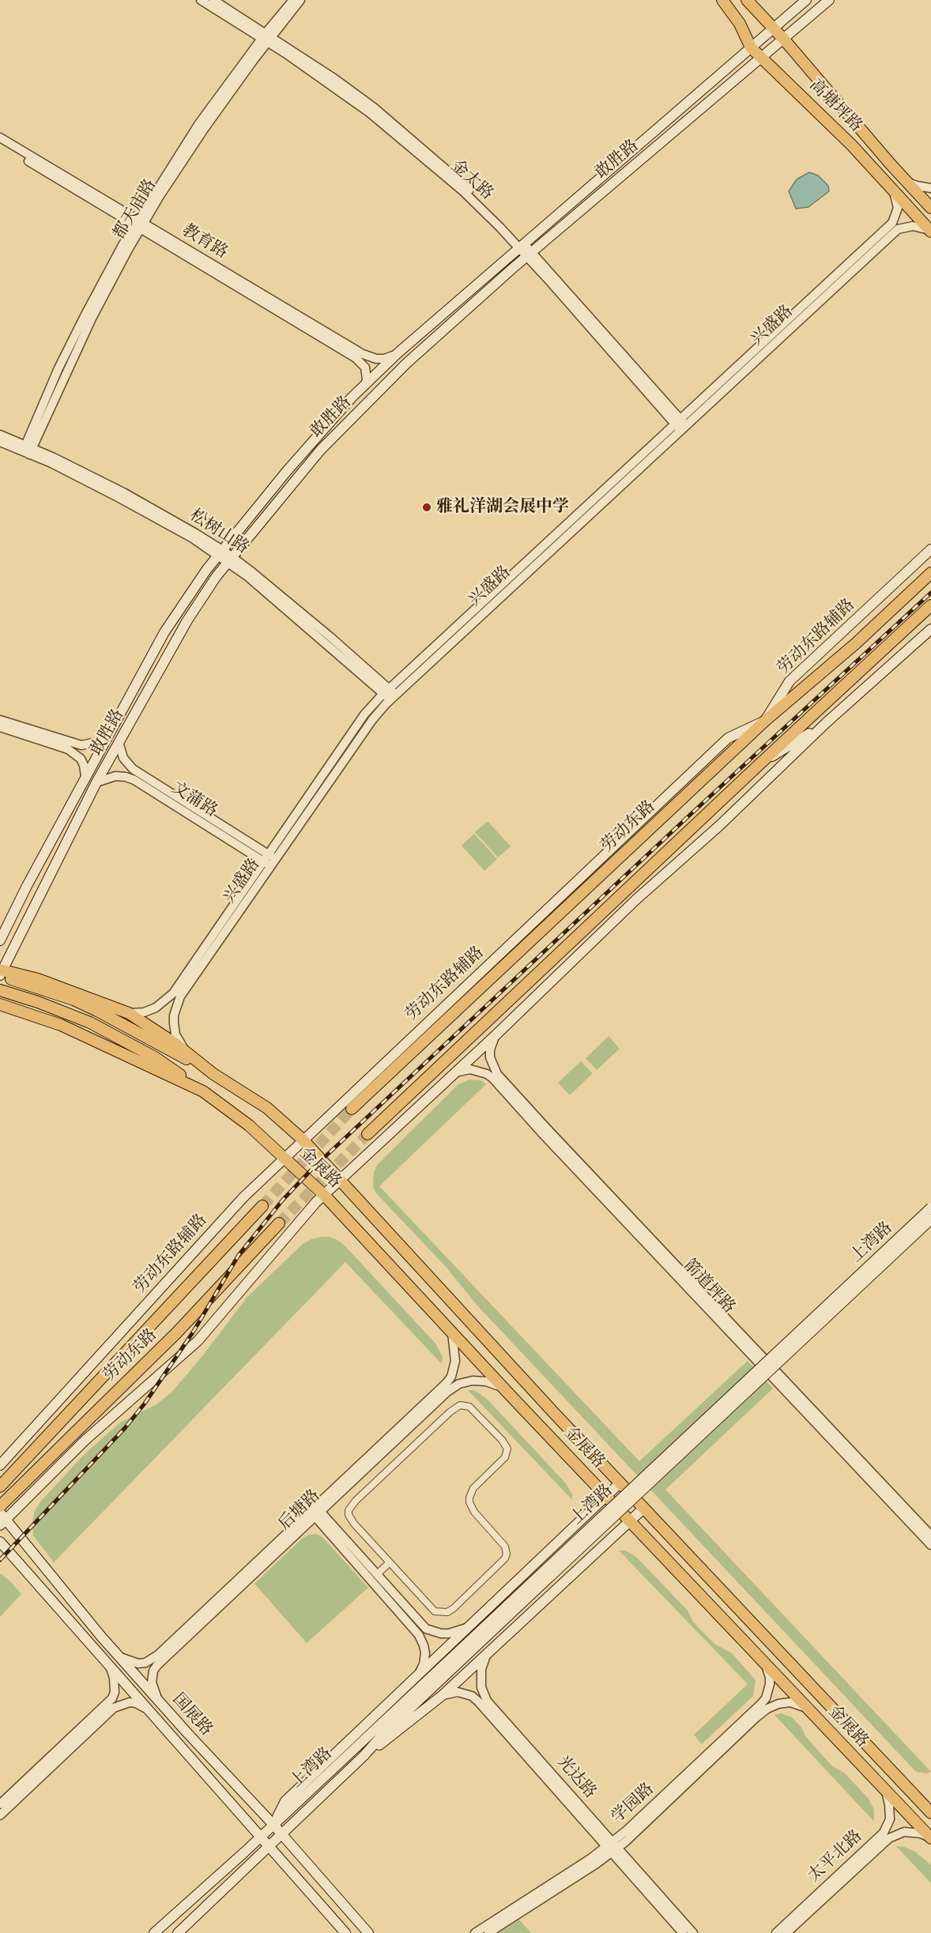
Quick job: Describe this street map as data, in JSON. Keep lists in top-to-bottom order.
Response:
{
  "streets": {
    "main road": [
      "高塘坪路",
      "敢胜路",
      "劳动东路辅路",
      "劳动东路",
      "金展路",
      "上湾路",
      "国展路"
    ],
    "street": [
      "金太路",
      "都天庙路",
      "教育路",
      "兴盛路",
      "松树山路",
      "文蒲路",
      "箭道坪路",
      "后塘路",
      "光达路",
      "学园路",
      "太平北路"
    ]
  },
  "crossings": [
    ["高塘坪路", "敢胜路"],
    ["高塘坪路", "兴盛路"],
    ["敢胜路", "金太路"],
    ["敢胜路", "教育路"],
    ["敢胜路", "松树山路"],
    ["敢胜路", "文蒲路"],
    ["敢胜路", "金展路"],
    ["金太路", "都天庙路"],
    ["金太路", "兴盛路"],
    ["都天庙路", "教育路"],
    ["都天庙路", "松树山路"],
    ["兴盛路", "松树山路"],
    ["兴盛路", "文蒲路"],
    ["兴盛路", "金展路"],
    ["劳动东路辅路", "劳动东路"],
    ["劳动东路辅路", "金展路"],
    ["金展路", "上湾路"],
    ["金展路", "后塘路"],
    ["金展路", "学园路"],
    ["金展路", "太平北路"],
    ["上湾路", "国展路"],
    ["上湾路", "光达路"],
    ["后塘路", "国展路"],
    ["光达路", "学园路"]
  ],
  "places": ["雅礼洋湖会展中学"]
}
